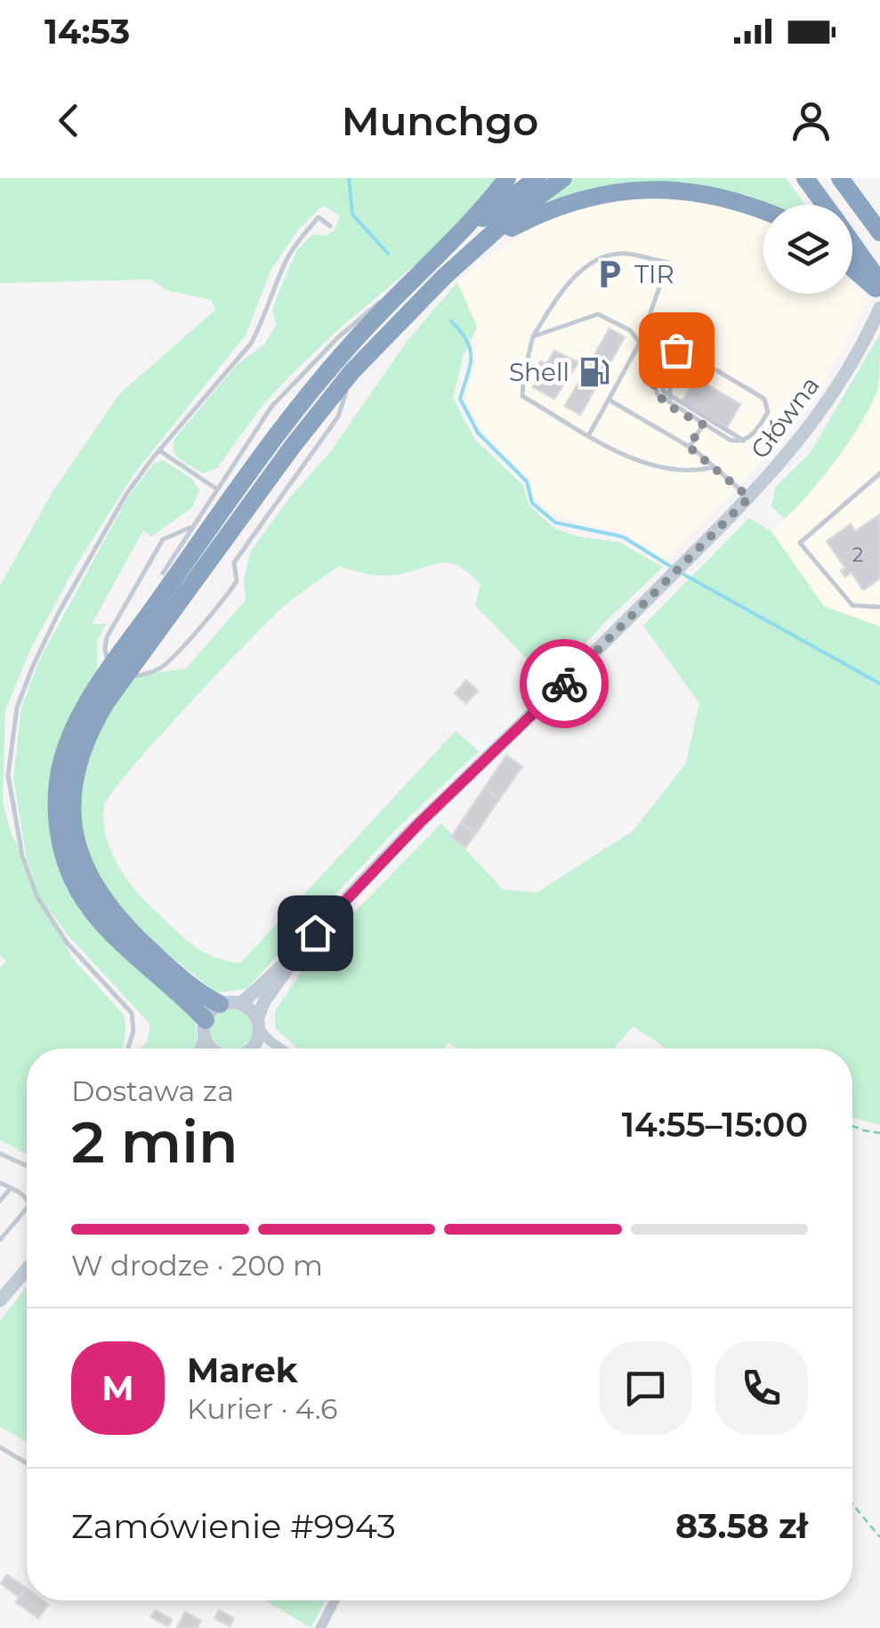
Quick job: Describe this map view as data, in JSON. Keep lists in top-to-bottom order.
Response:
{
  "streets": {
    "main road": ["Główna"]
  },
  "places": {
    "parking": ["TIR"],
    "fuel station": ["Shell"]
  },
  "house_numbers": ["2"],
  "page": {
    "status": "14:53",
    "header": "Munchgo",
    "heading": ["2 min", "Dostawa za", "14:55–15:00"],
    "panel": [
      "Marek",
      "Kurier · 4.6",
      "Zamówienie #9943",
      "83.58 zł"
    ],
    "bar": "W drodze · 200 m",
    "round": "M"
  }
}
